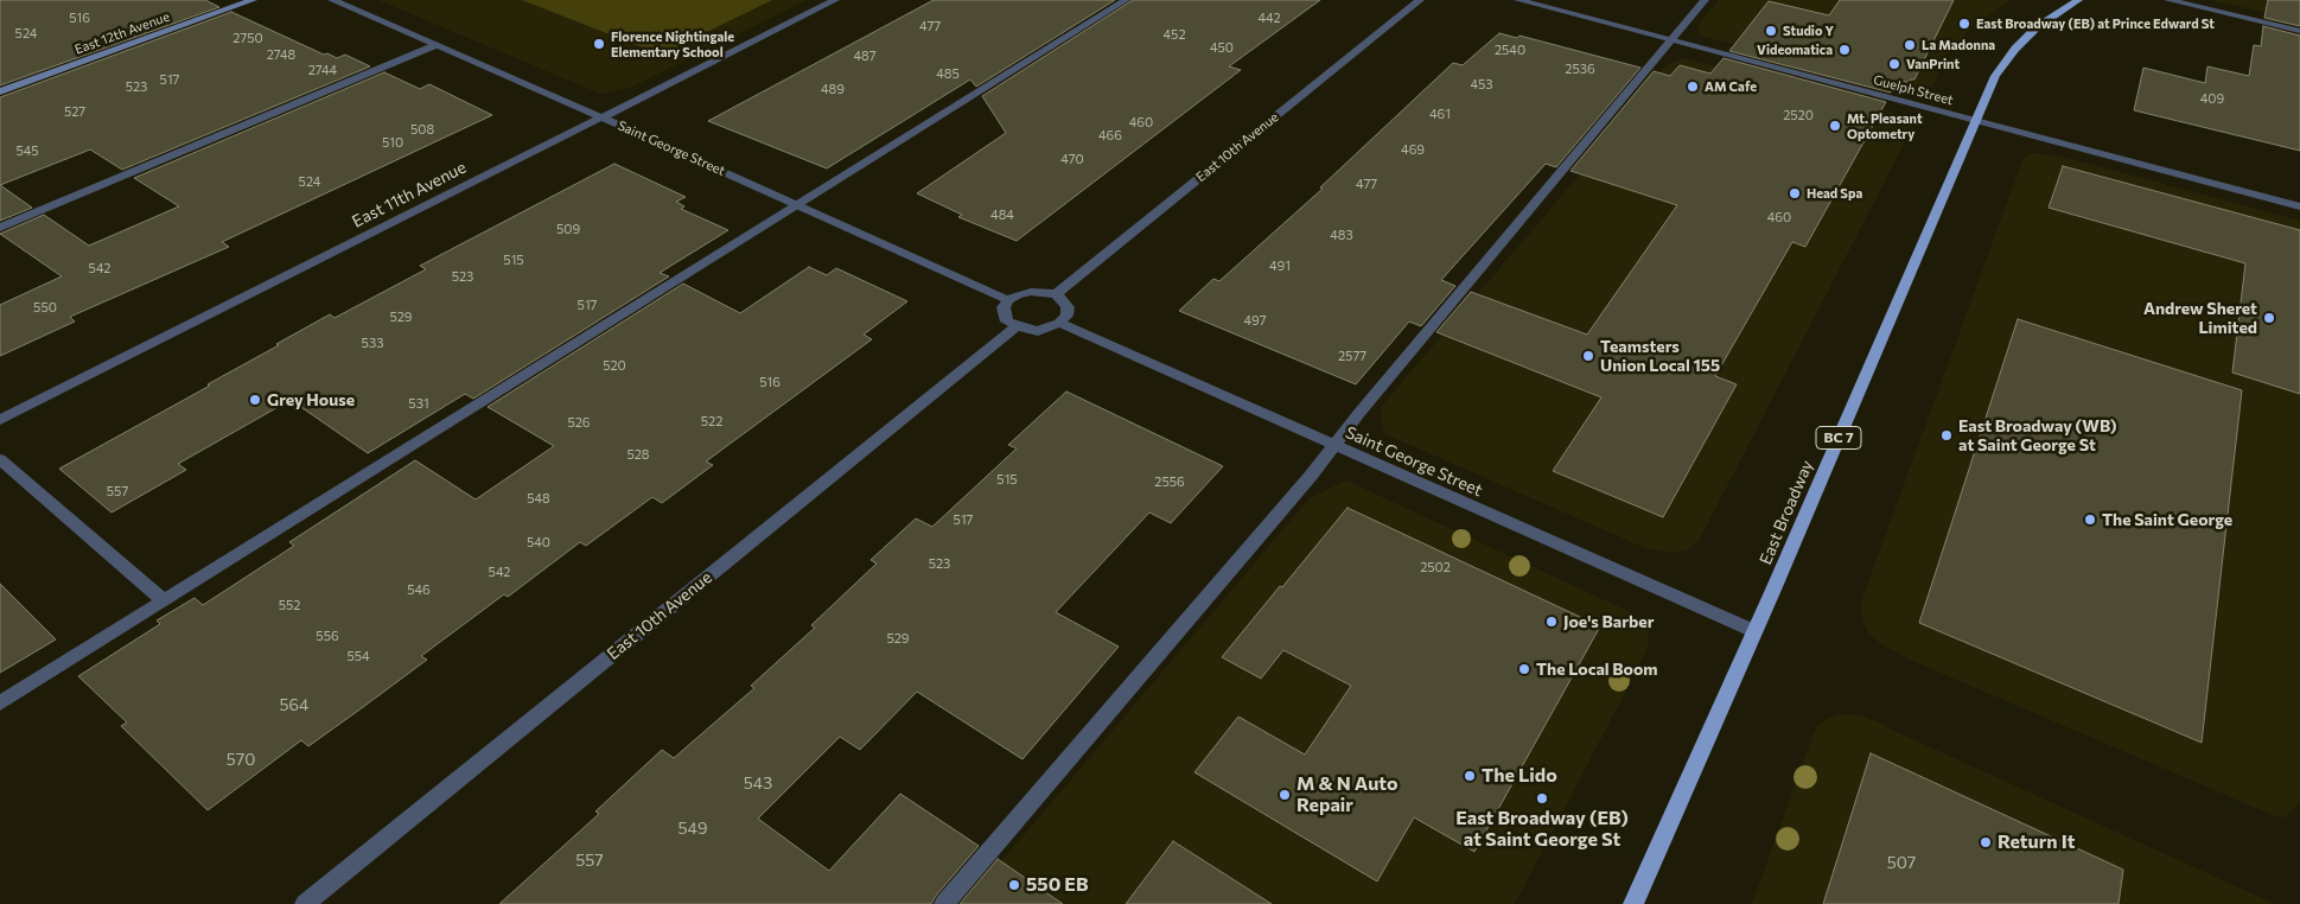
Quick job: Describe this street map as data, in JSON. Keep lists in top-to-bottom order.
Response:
{
  "streets": {
    "main road": ["BC 7", "East Broadway"],
    "street": [
      "East 12th Avenue",
      "Guelph Street",
      "East 10th Avenue",
      "Saint George Street",
      "East 11th Avenue"
    ]
  },
  "crossings": [
    ["Guelph Street", "East Broadway"],
    ["East 10th Avenue", "Saint George Street"],
    ["Saint George Street", "East 11th Avenue"],
    ["Saint George Street", "East Broadway"]
  ],
  "places": [
    "East Broadway (EB) at Prince Edward St",
    "Studio Y",
    "Florence Nightingale Elementary School",
    "La Madonna",
    "Videomatica",
    "VanPrint",
    "AM Cafe",
    "Mt. Pleasant Optometry",
    "Head Spa",
    "Andrew Sheret Limited",
    "Teamsters Union Local 155",
    "Grey House",
    "East Broadway (WB) at Saint George St",
    "The Saint George",
    "Joe's Barber",
    "The Local Boom",
    "The Lido",
    "M & N Auto Repair",
    "East Broadway (EB) at Saint George St",
    "Return It",
    "550 EB"
  ],
  "house_numbers": [
    "516",
    "442",
    "477",
    "524",
    "452",
    "2750",
    "450",
    "2540",
    "2748",
    "487",
    "2536",
    "2744",
    "485",
    "517",
    "453",
    "523",
    "489",
    "409",
    "527",
    "461",
    "2520",
    "460",
    "508",
    "466",
    "510",
    "469",
    "545",
    "470",
    "524",
    "477",
    "484",
    "460",
    "509",
    "483",
    "515",
    "491",
    "542",
    "523",
    "517",
    "550",
    "529",
    "497",
    "533",
    "2577",
    "520",
    "516",
    "531",
    "522",
    "526",
    "528",
    "515",
    "2556",
    "557",
    "548",
    "517",
    "540",
    "523",
    "2502",
    "542",
    "546",
    "552",
    "556",
    "529",
    "554",
    "564",
    "570",
    "543",
    "549",
    "557",
    "507"
  ]
}
